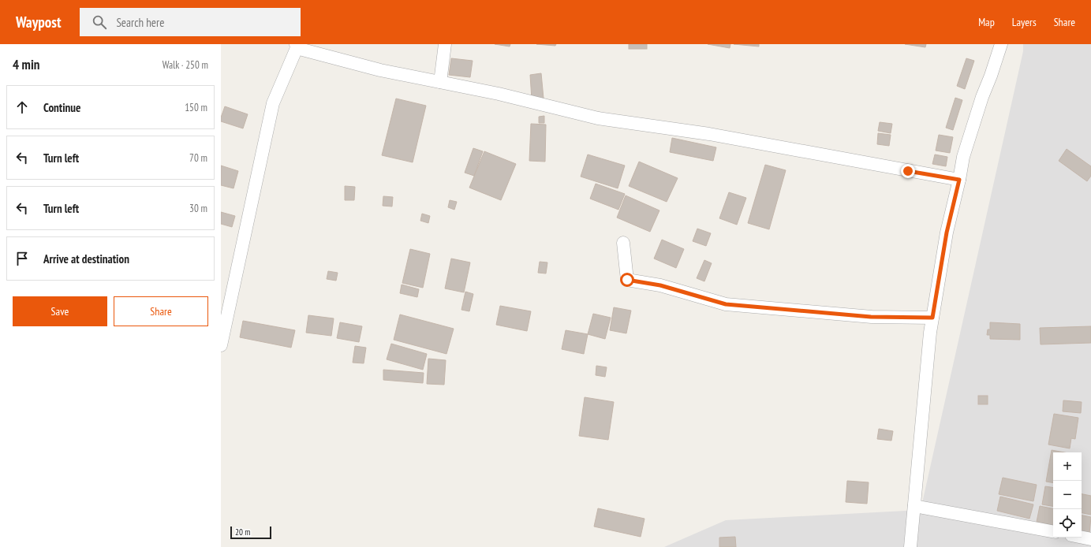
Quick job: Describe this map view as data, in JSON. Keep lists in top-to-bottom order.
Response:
{
  "scale_bar": "20 m",
  "page": {
    "header": "Waypost",
    "search": "Search here",
    "nav": ["Map", "Layers", "Share"],
    "heading": ["4 min", "Walk · 250 m"],
    "list": [
      ["Continue", "150 m"],
      ["Turn left", "70 m"],
      ["Turn left", "30 m"],
      "Arrive at destination"
    ],
    "buttons": ["Save", "Share"],
    "map_buttons": ["+", "−"],
    "scale": "20 m"
  }
}
